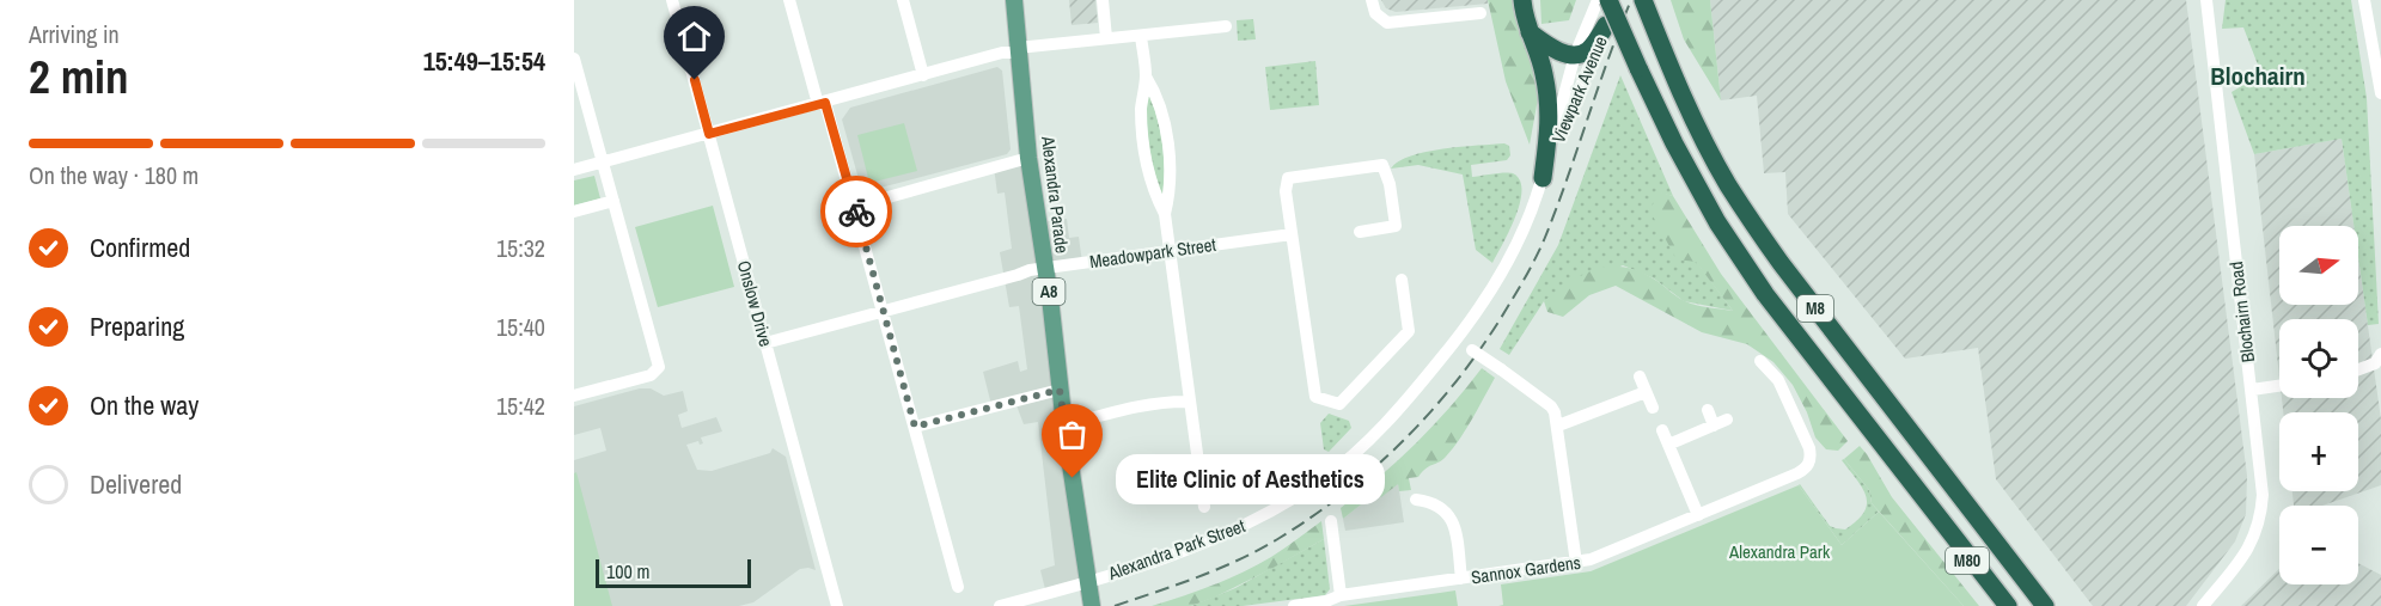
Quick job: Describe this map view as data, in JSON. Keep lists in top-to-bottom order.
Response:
{
  "streets": {
    "highway": ["M8", "M80"],
    "main road": ["Alexandra Parade", "A8"],
    "street": [
      "Viewpark Avenue",
      "Meadowpark Street",
      "Onslow Drive",
      "Blochairn Road",
      "Alexandra Park Street",
      "Sannox Gardens"
    ]
  },
  "crossings": [
    ["Viewpark Avenue", "Alexandra Park Street"],
    ["Alexandra Parade", "Meadowpark Street"],
    ["Alexandra Parade", "Alexandra Park Street"],
    ["Meadowpark Street", "Onslow Drive"],
    ["M8", "M80"]
  ],
  "districts": ["Blochairn"],
  "parks": ["Alexandra Park"],
  "places": ["Elite Clinic of Aesthetics"],
  "scale_bar": "100 m",
  "north": "right",
  "page": {
    "heading": ["2 min", "Arriving in", "15:49–15:54"],
    "bar": "On the way · 180 m",
    "list": [
      ["Confirmed", "15:32"],
      ["Preparing", "15:40"],
      ["On the way", "15:42"],
      "Delivered"
    ],
    "map_buttons": ["+", "−"],
    "bubble": "Elite Clinic of Aesthetics",
    "scale": "100 m"
  }
}
